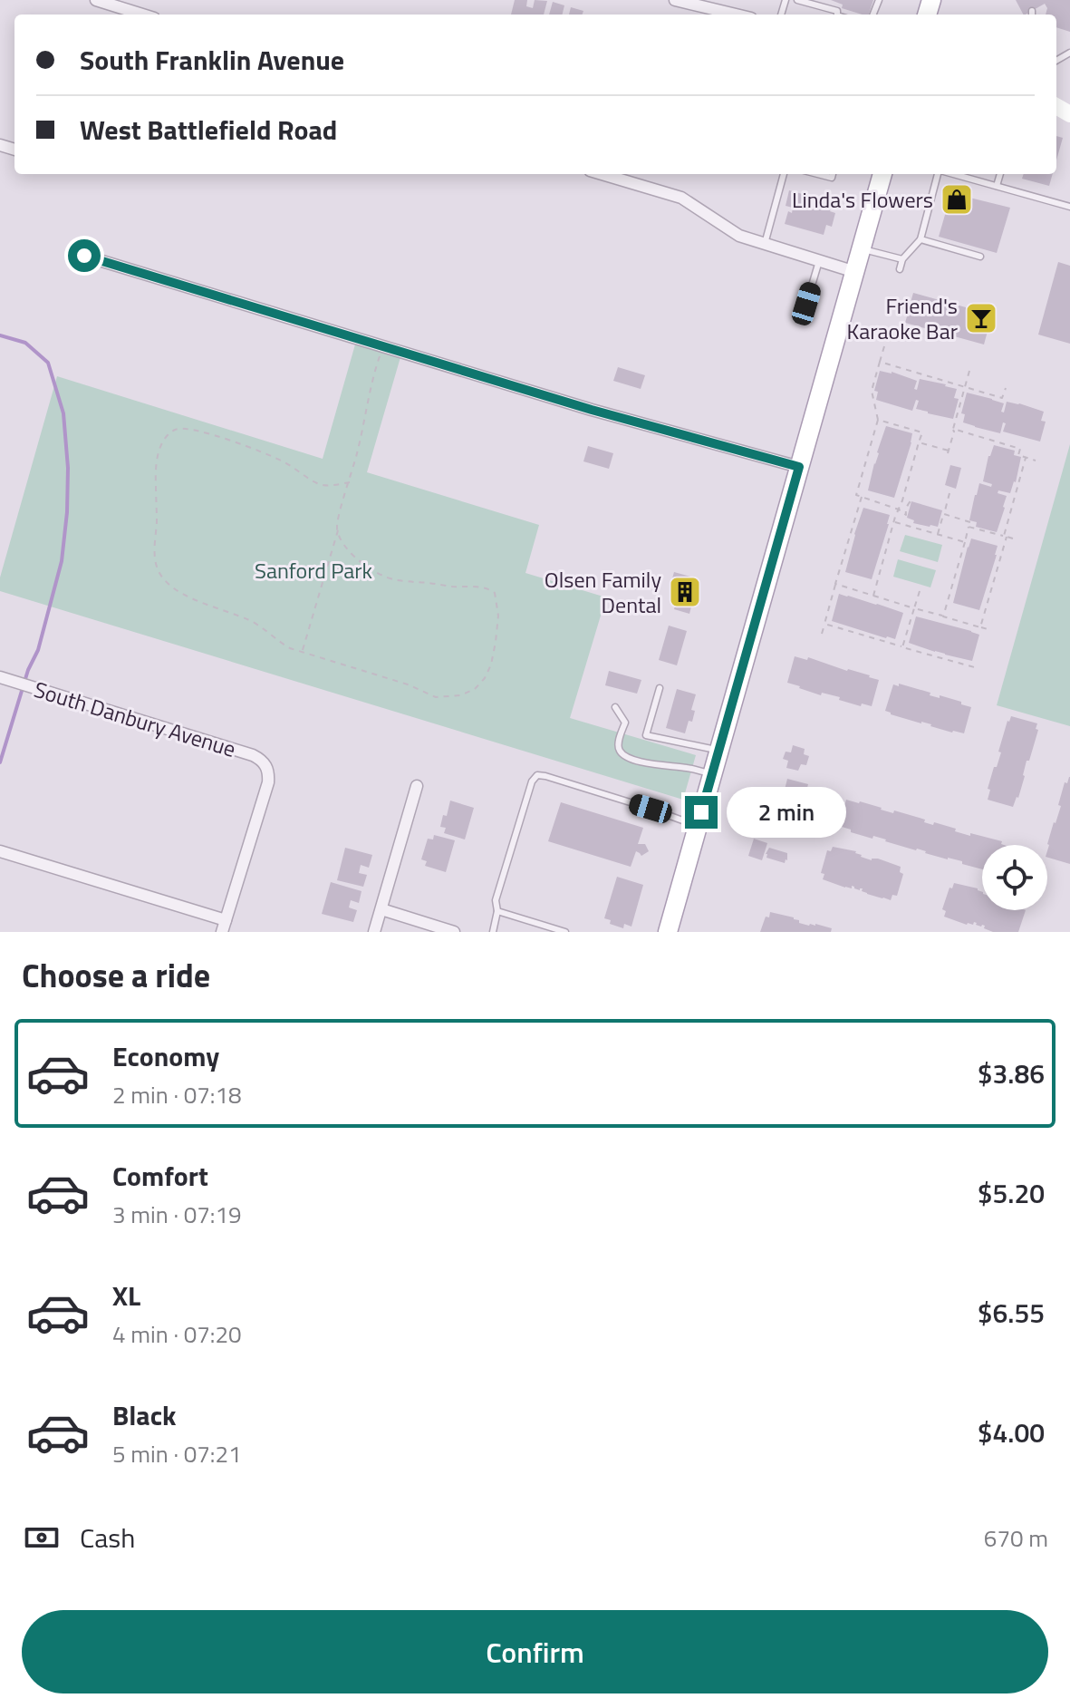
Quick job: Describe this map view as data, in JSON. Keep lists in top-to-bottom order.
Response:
{
  "streets": {
    "street": ["South Danbury Avenue"]
  },
  "parks": ["Sanford Park"],
  "places": {
    "shop": ["Linda's Flowers"],
    "bar": ["Friend's Karaoke Bar"],
    "building": ["Olsen Family Dental"]
  },
  "page": {
    "banner": ["South Franklin Avenue", "West Battlefield Road"],
    "bubble": "2 min",
    "heading": "Choose a ride",
    "list": [
      {
        "name": "Economy",
        "note": "2 min · 07:18",
        "value": "$3.86"
      },
      {
        "name": "Comfort",
        "note": "3 min · 07:19",
        "value": "$5.20"
      },
      {
        "name": "XL",
        "note": "4 min · 07:20",
        "value": "$6.55"
      },
      {
        "name": "Black",
        "note": "5 min · 07:21",
        "value": "$4.00"
      }
    ],
    "pay": ["Cash", "670 m"],
    "buttons": "Confirm"
  }
}
